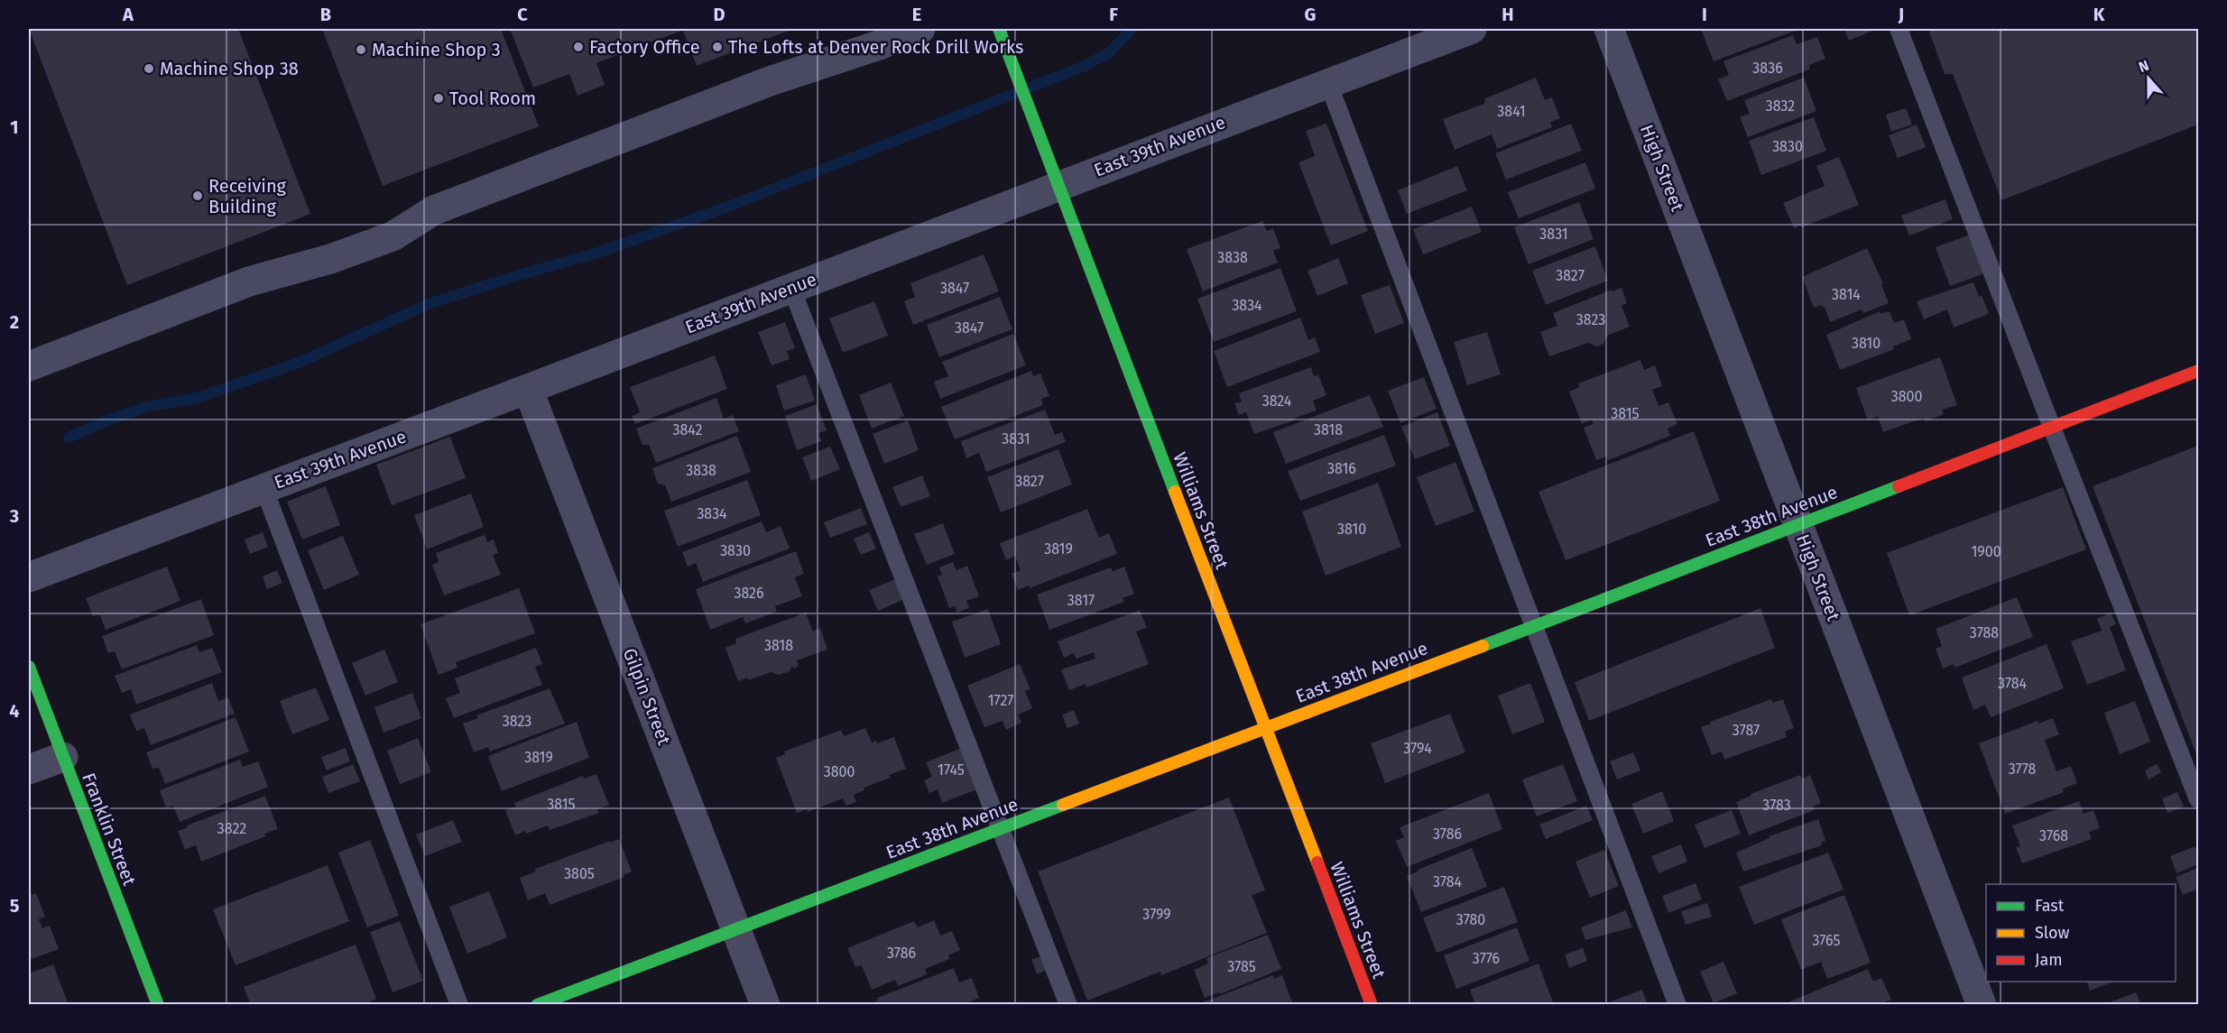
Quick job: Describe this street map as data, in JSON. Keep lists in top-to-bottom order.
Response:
{
  "streets": {
    "street": [
      "East 39th Avenue",
      "High Street",
      "Williams Street",
      "East 38th Avenue",
      "Gilpin Street",
      "Franklin Street"
    ]
  },
  "crossings": [
    ["East 39th Avenue", "Williams Street"],
    ["East 39th Avenue", "Gilpin Street"],
    ["High Street", "East 38th Avenue"],
    ["Williams Street", "East 38th Avenue"],
    ["East 38th Avenue", "Gilpin Street"]
  ],
  "places": [
    "Factory Office",
    "The Lofts at Denver Rock Drill Works",
    "Machine Shop 3",
    "Machine Shop 38",
    "Tool Room",
    "Receiving Building"
  ],
  "house_numbers": [
    "3836",
    "3832",
    "3841",
    "3830",
    "3831",
    "3838",
    "3827",
    "3847",
    "3814",
    "3834",
    "3823",
    "3847",
    "3810",
    "3800",
    "3824",
    "3815",
    "3842",
    "3818",
    "3831",
    "3816",
    "3838",
    "3827",
    "3834",
    "3810",
    "3819",
    "3830",
    "1900",
    "3826",
    "3817",
    "3788",
    "3818",
    "3784",
    "1727",
    "3823",
    "3787",
    "3794",
    "3819",
    "3778",
    "1745",
    "3800",
    "3815",
    "3783",
    "3822",
    "3786",
    "3768",
    "3805",
    "3784",
    "3799",
    "3780",
    "3765",
    "3786",
    "3776",
    "3785"
  ],
  "legend": ["Fast", "Slow", "Jam"],
  "north": "top",
  "grid": {
    "columns": [
      "A",
      "B",
      "C",
      "D",
      "E",
      "F",
      "G",
      "H",
      "I",
      "J",
      "K"
    ],
    "rows": [
      "1",
      "2",
      "3",
      "4",
      "5"
    ]
  }
}
